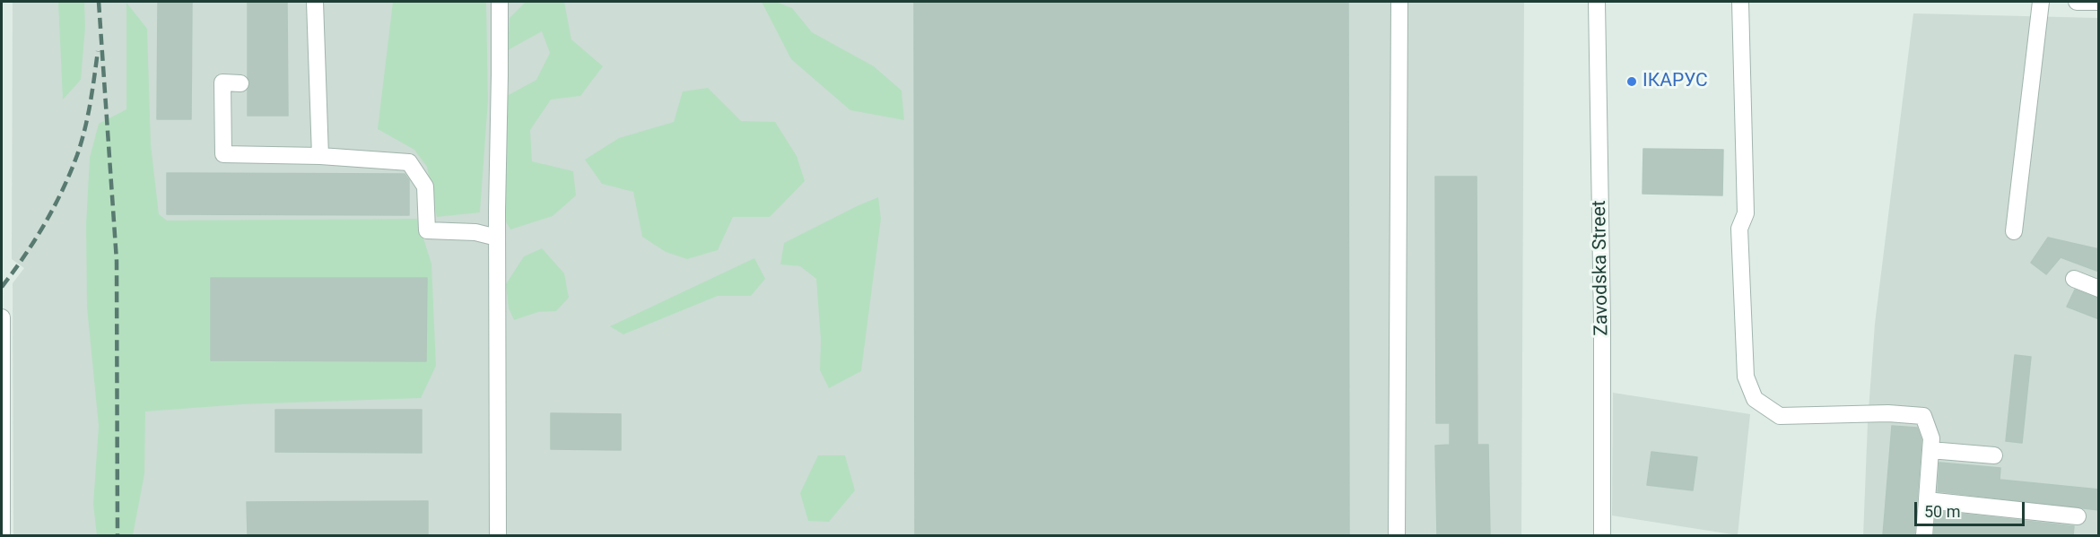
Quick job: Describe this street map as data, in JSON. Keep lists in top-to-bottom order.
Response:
{
  "streets": {
    "street": ["Zavodska Street"]
  },
  "places": ["ІКАРУС"],
  "scale_bar": "50 m"
}
